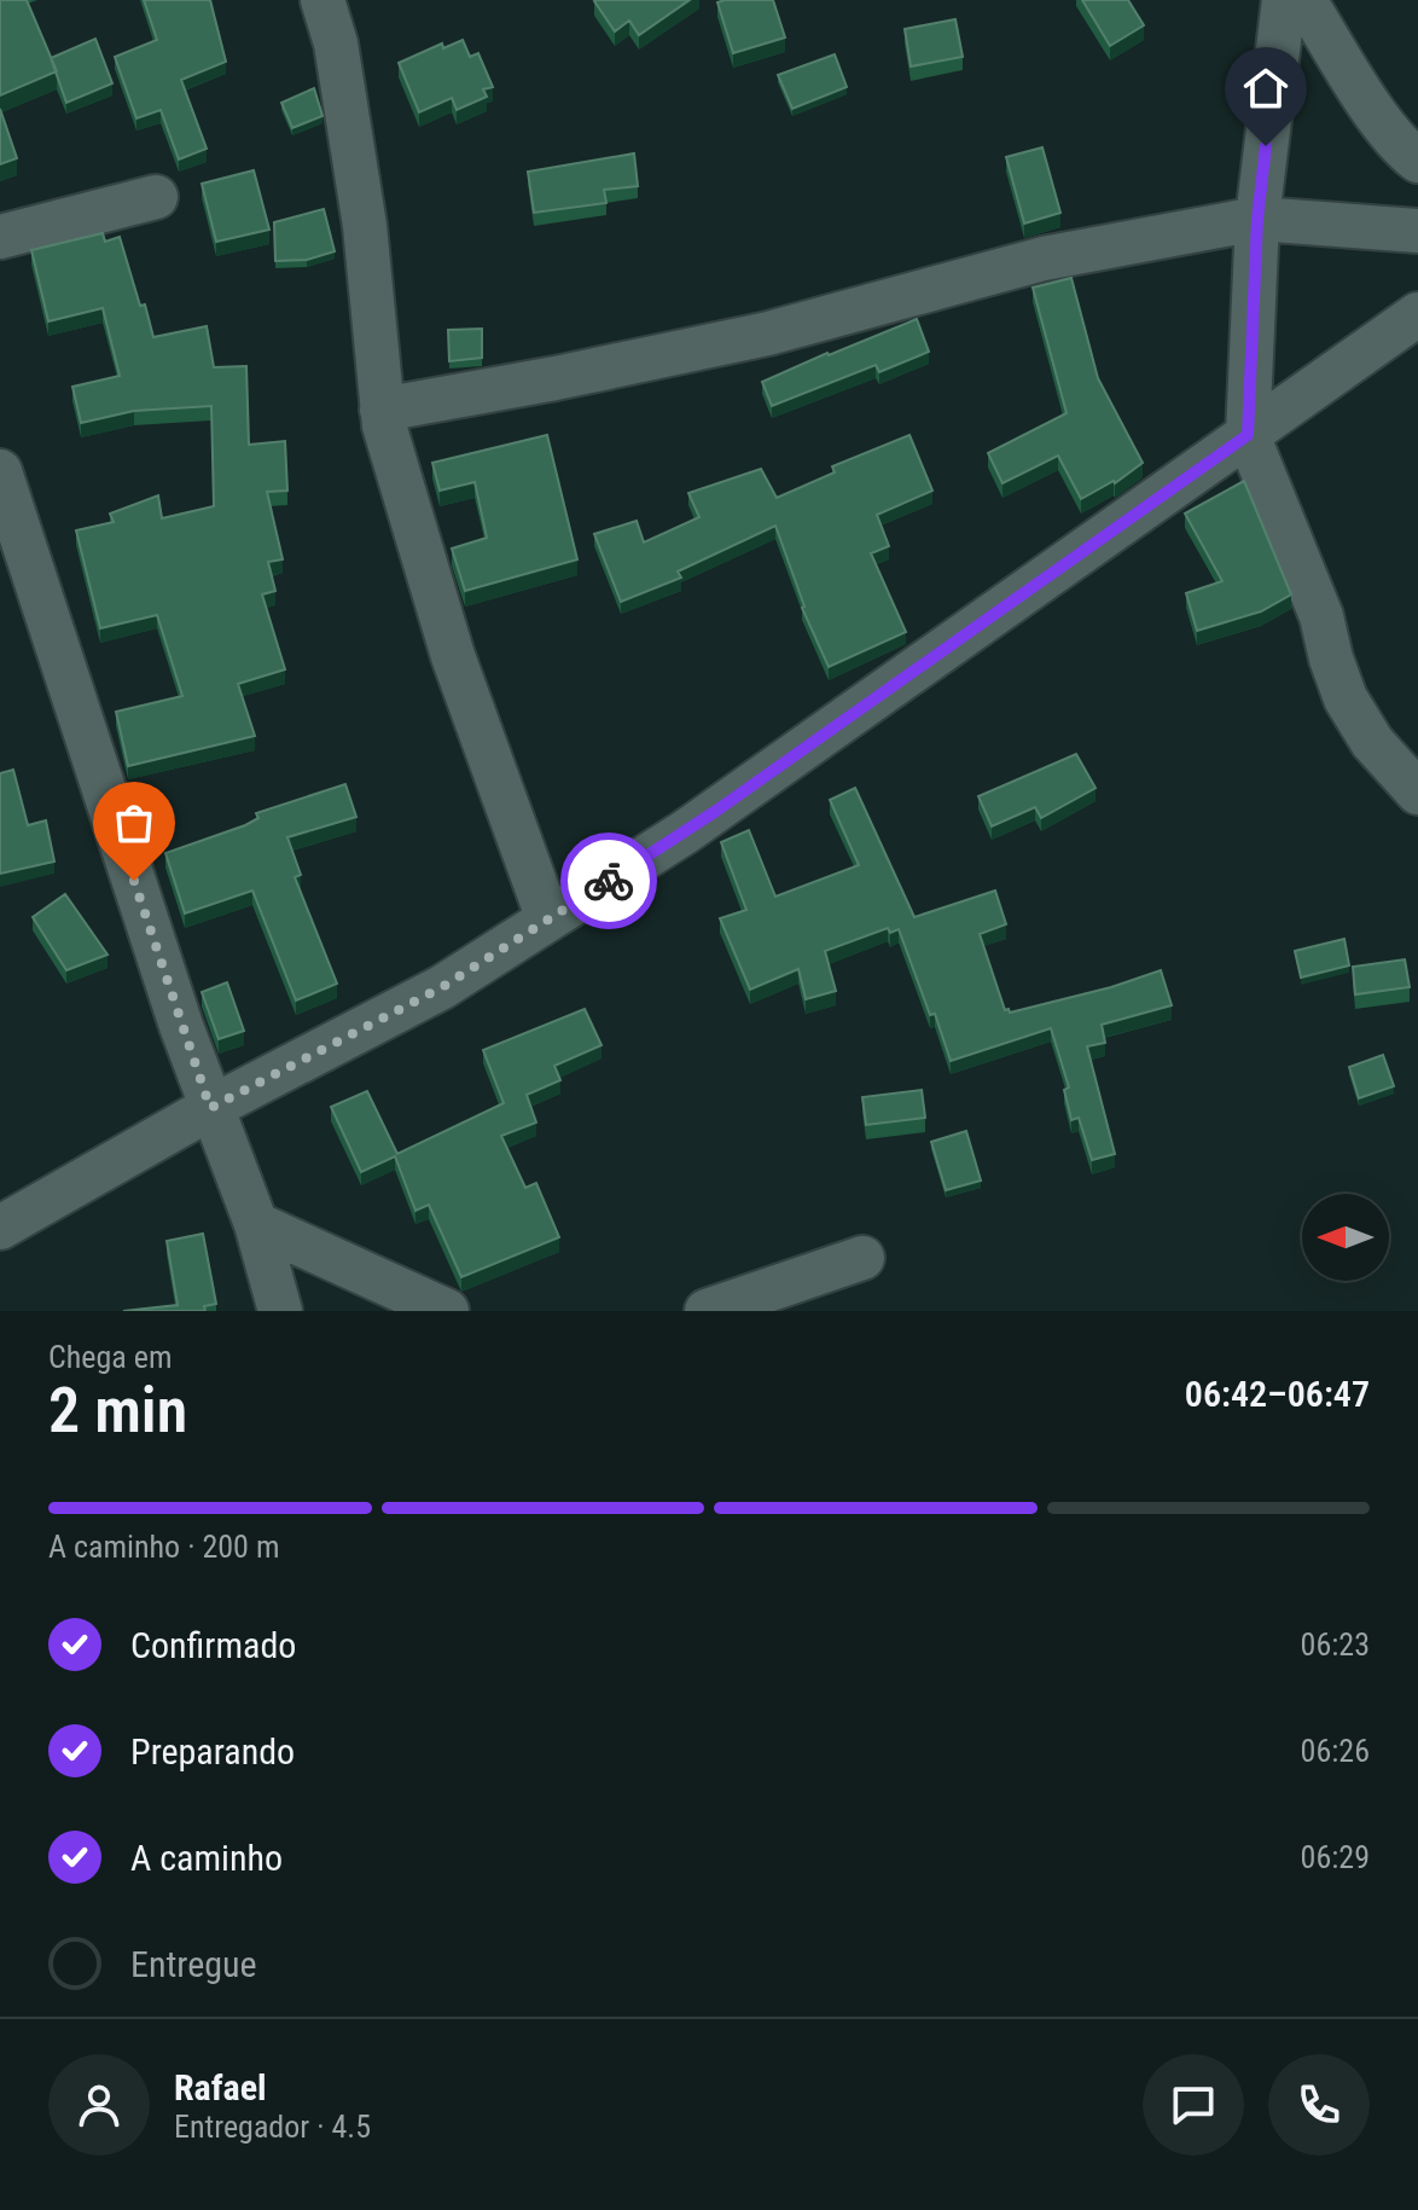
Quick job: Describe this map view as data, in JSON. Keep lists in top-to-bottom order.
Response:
{
  "north": "left",
  "page": {
    "heading": ["2 min", "Chega em", "06:42–06:47"],
    "panel": ["Rafael", "Entregador · 4.5"],
    "bar": "A caminho · 200 m",
    "list": [
      ["Confirmado", "06:23"],
      ["Preparando", "06:26"],
      ["A caminho", "06:29"],
      "Entregue"
    ]
  }
}
